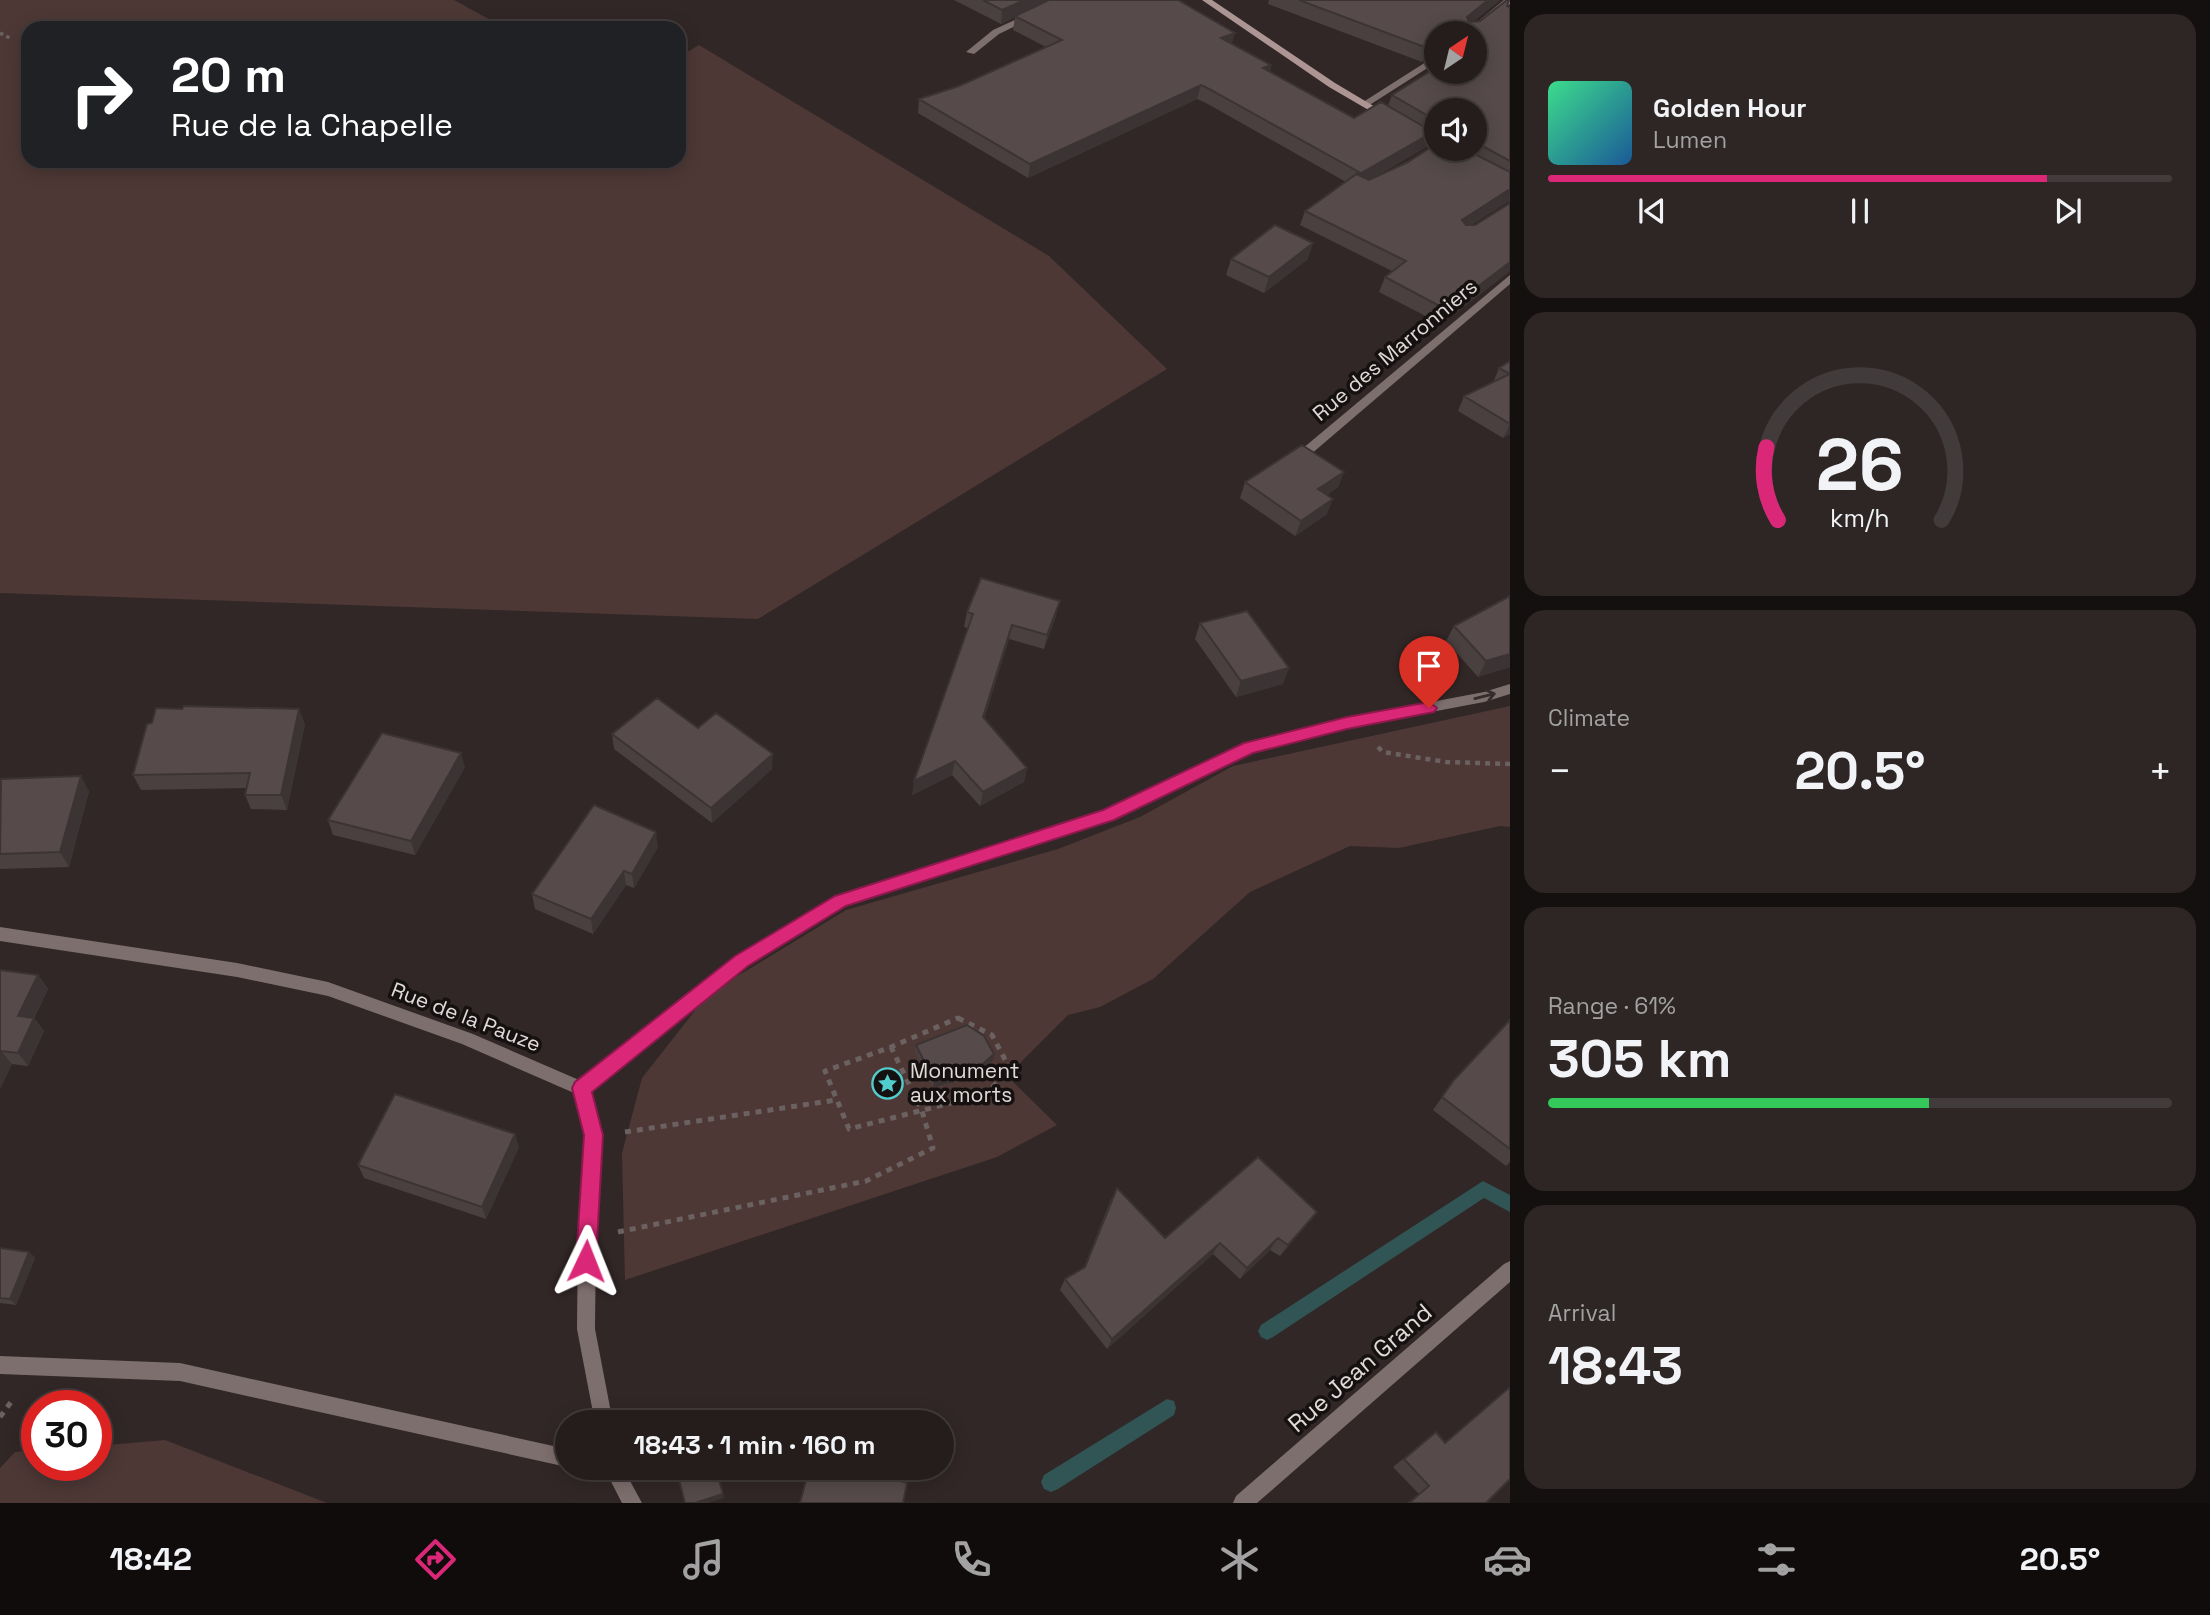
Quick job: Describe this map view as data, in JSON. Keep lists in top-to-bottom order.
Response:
{
  "streets": {
    "street": ["Rue des Marronniers", "Rue de la Pauze", "Rue Jean Grand"]
  },
  "places": {
    "place": ["Monument aux morts"]
  },
  "north": "top right",
  "page": {
    "turn": ["20 m", "Rue de la Chapelle"],
    "song": ["Golden Hour", "Lumen"],
    "tile": [
      "Climate",
      ["Range · 61%", "305 km"],
      ["Arrival", "18:43"]
    ],
    "heat": ["−", "20.5°", "+"],
    "limit": "30",
    "trip": "18:43 · 1 min · 160 m",
    "tabs": ["18:42", "20.5°"],
    "gauge": ["26", "km/h"]
  }
}
